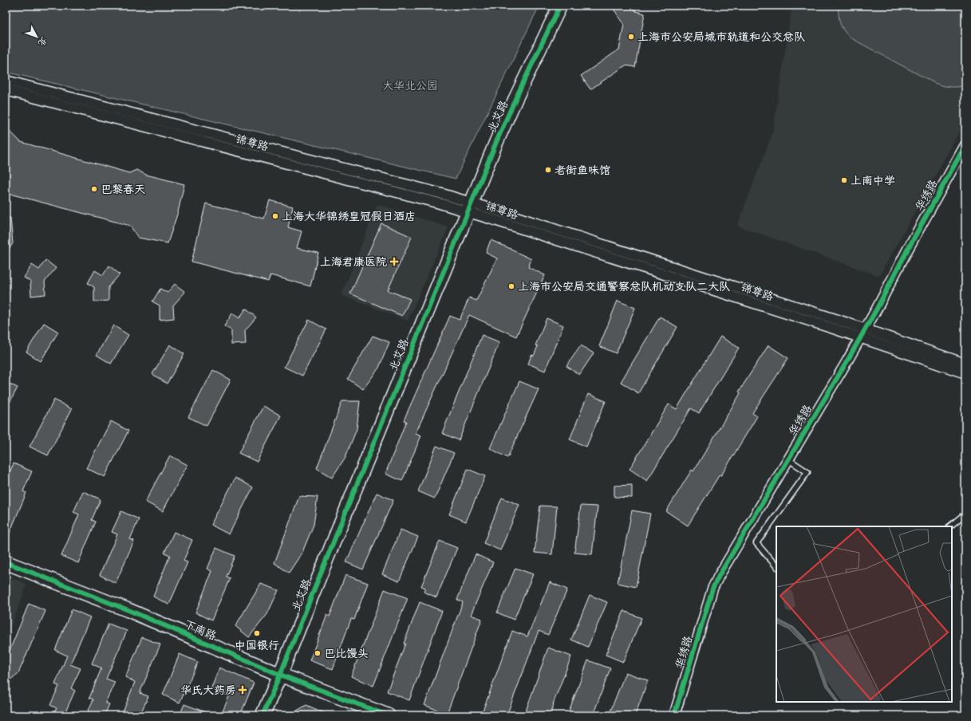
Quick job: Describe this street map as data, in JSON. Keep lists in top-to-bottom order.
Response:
{
  "streets": {
    "street": [
      "北艾路",
      "锦尊路",
      "华绣路",
      "下南路"
    ]
  },
  "crossings": [
    ["北艾路", "锦尊路"],
    ["北艾路", "下南路"],
    ["锦尊路", "华绣路"]
  ],
  "parks": ["大华北公园"],
  "places": {
    "other": [
      "上海市公安局城市轨道和公交总队",
      "老街鱼味馆",
      "上南中学",
      "巴黎春天",
      "上海大华锦绣皇冠假日酒店",
      "上海市公安局交通警察总队机动支队二大队",
      "中国银行",
      "巴比馒头"
    ],
    "health": ["上海君康医院", "华氏大药房"]
  },
  "north": "bottom right"
}
